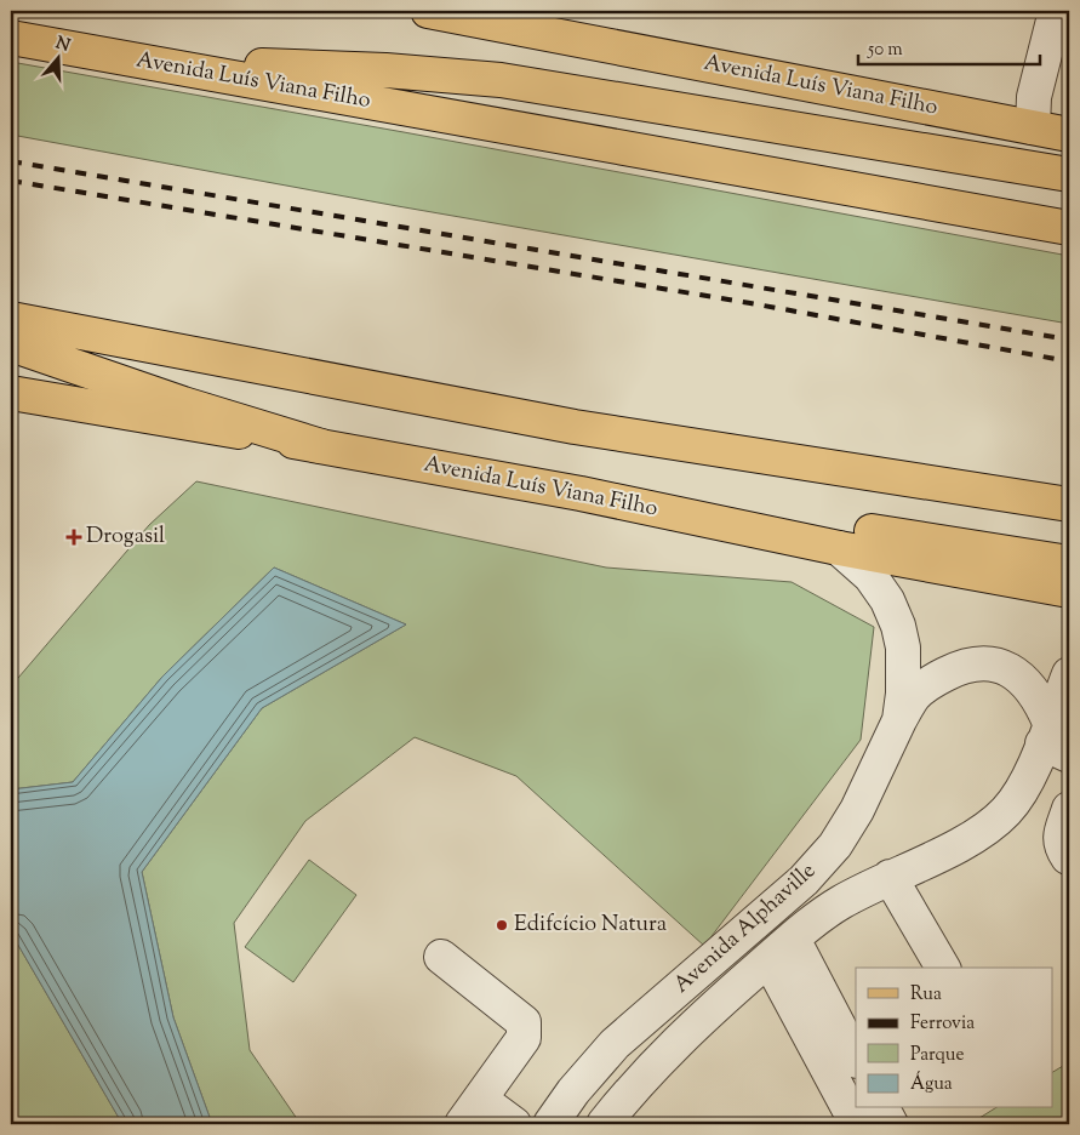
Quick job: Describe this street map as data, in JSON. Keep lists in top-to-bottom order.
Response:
{
  "streets": {
    "main road": ["Avenida Luís Viana Filho"],
    "street": ["Avenida Alphaville"]
  },
  "crossings": [
    ["Avenida Luís Viana Filho", "Avenida Alphaville"]
  ],
  "places": {
    "health": ["Drogasil"],
    "other": ["Edifcício Natura"]
  },
  "legend": [
    "Rua",
    "Ferrovia",
    "Parque",
    "Água"
  ],
  "scale_bar": "50 m",
  "north": "top"
}
